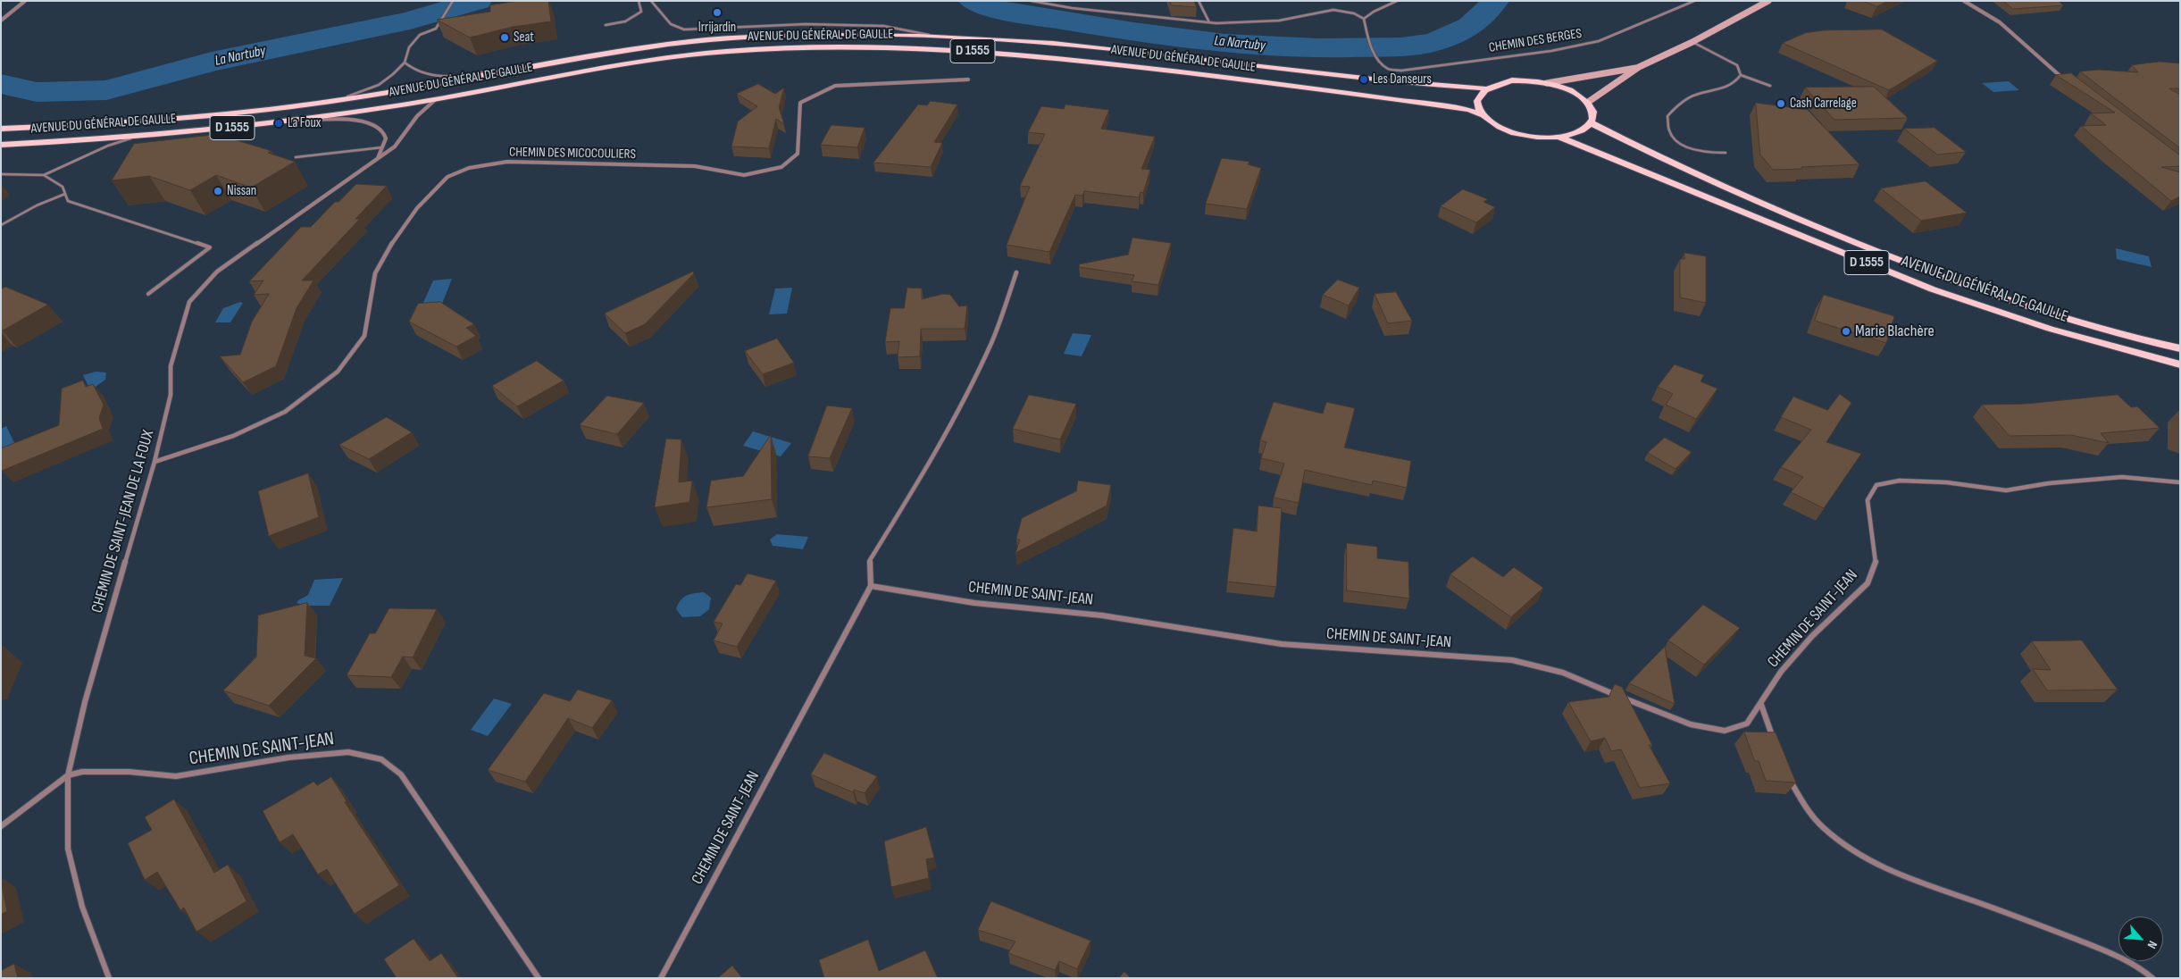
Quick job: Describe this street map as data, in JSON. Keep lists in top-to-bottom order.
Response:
{
  "streets": {
    "main road": ["AVENUE DU GÉNÉRAL DE GAULLE", "D 1555"],
    "street": ["CHEMIN DES MICOCOULIERS", "CHEMIN DE SAINT-JEAN DE LA FOUX", "CHEMIN DE SAINT-JEAN"],
    "lane": ["CHEMIN DES BERGES"]
  },
  "crossings": [
    ["AVENUE DU GÉNÉRAL DE GAULLE", "CHEMIN DE SAINT-JEAN DE LA FOUX"],
    ["CHEMIN DES MICOCOULIERS", "CHEMIN DE SAINT-JEAN DE LA FOUX"],
    ["CHEMIN DE SAINT-JEAN DE LA FOUX", "CHEMIN DE SAINT-JEAN"]
  ],
  "water": ["La Nartuby"],
  "places": [
    "Irrijardin",
    "Seat",
    "Les Danseurs",
    "Cash Carrelage",
    "La Foux",
    "Nissan",
    "Marie Blachère"
  ],
  "north": "bottom right"
}
